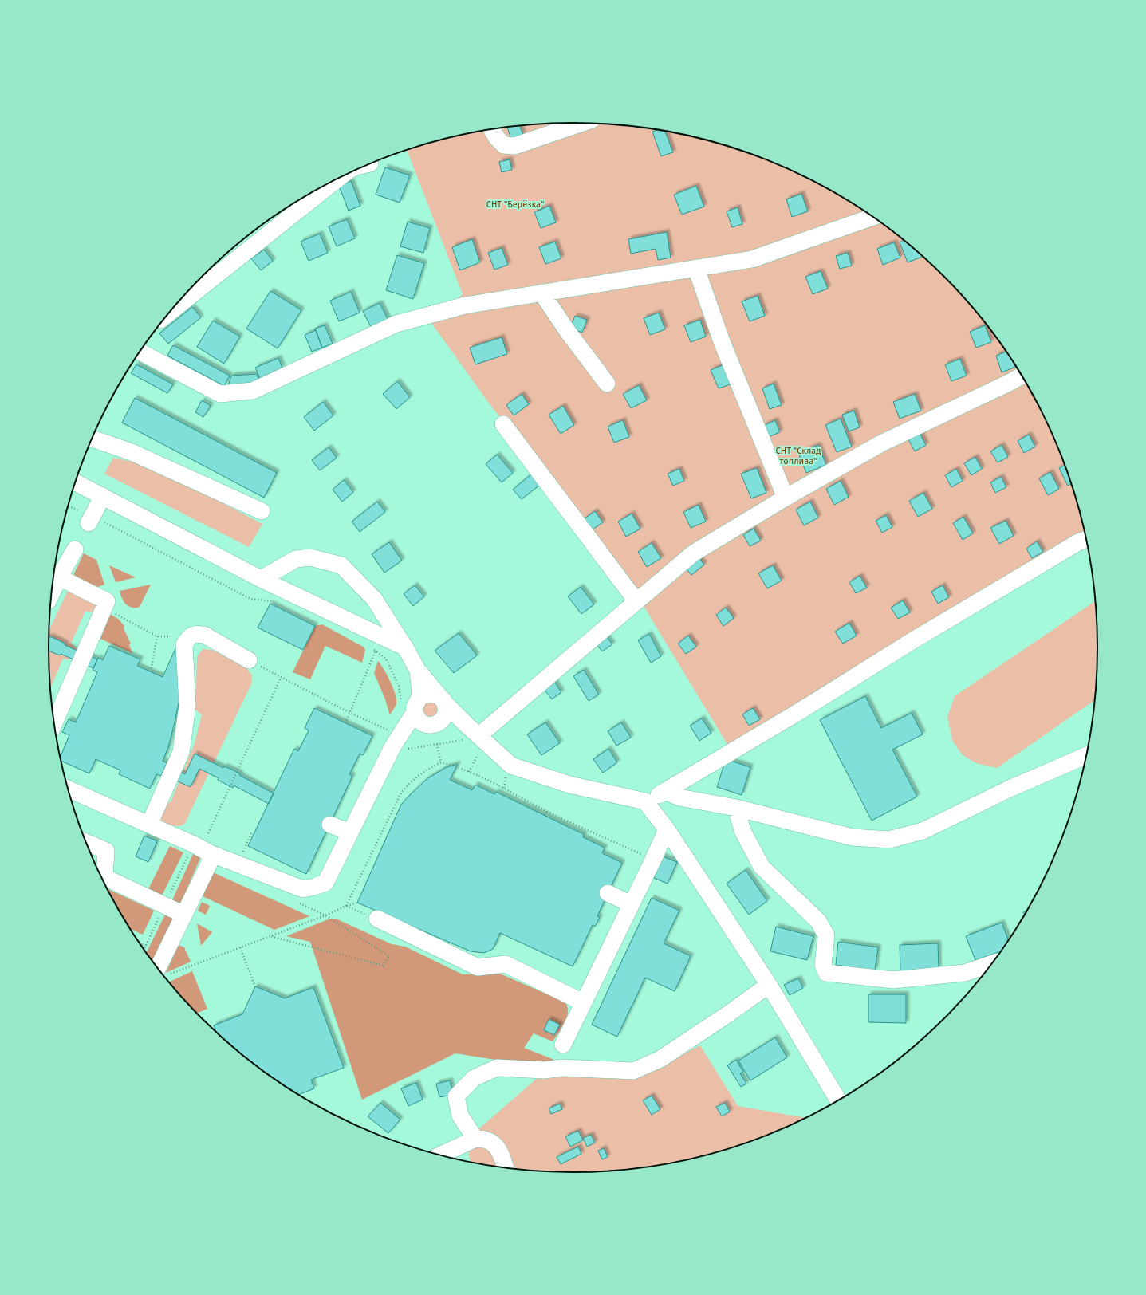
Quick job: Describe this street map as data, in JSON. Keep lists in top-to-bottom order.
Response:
{
  "parks": ["СНТ \"Берёзка\"", "СНТ \"Склад топлива\""]
}
